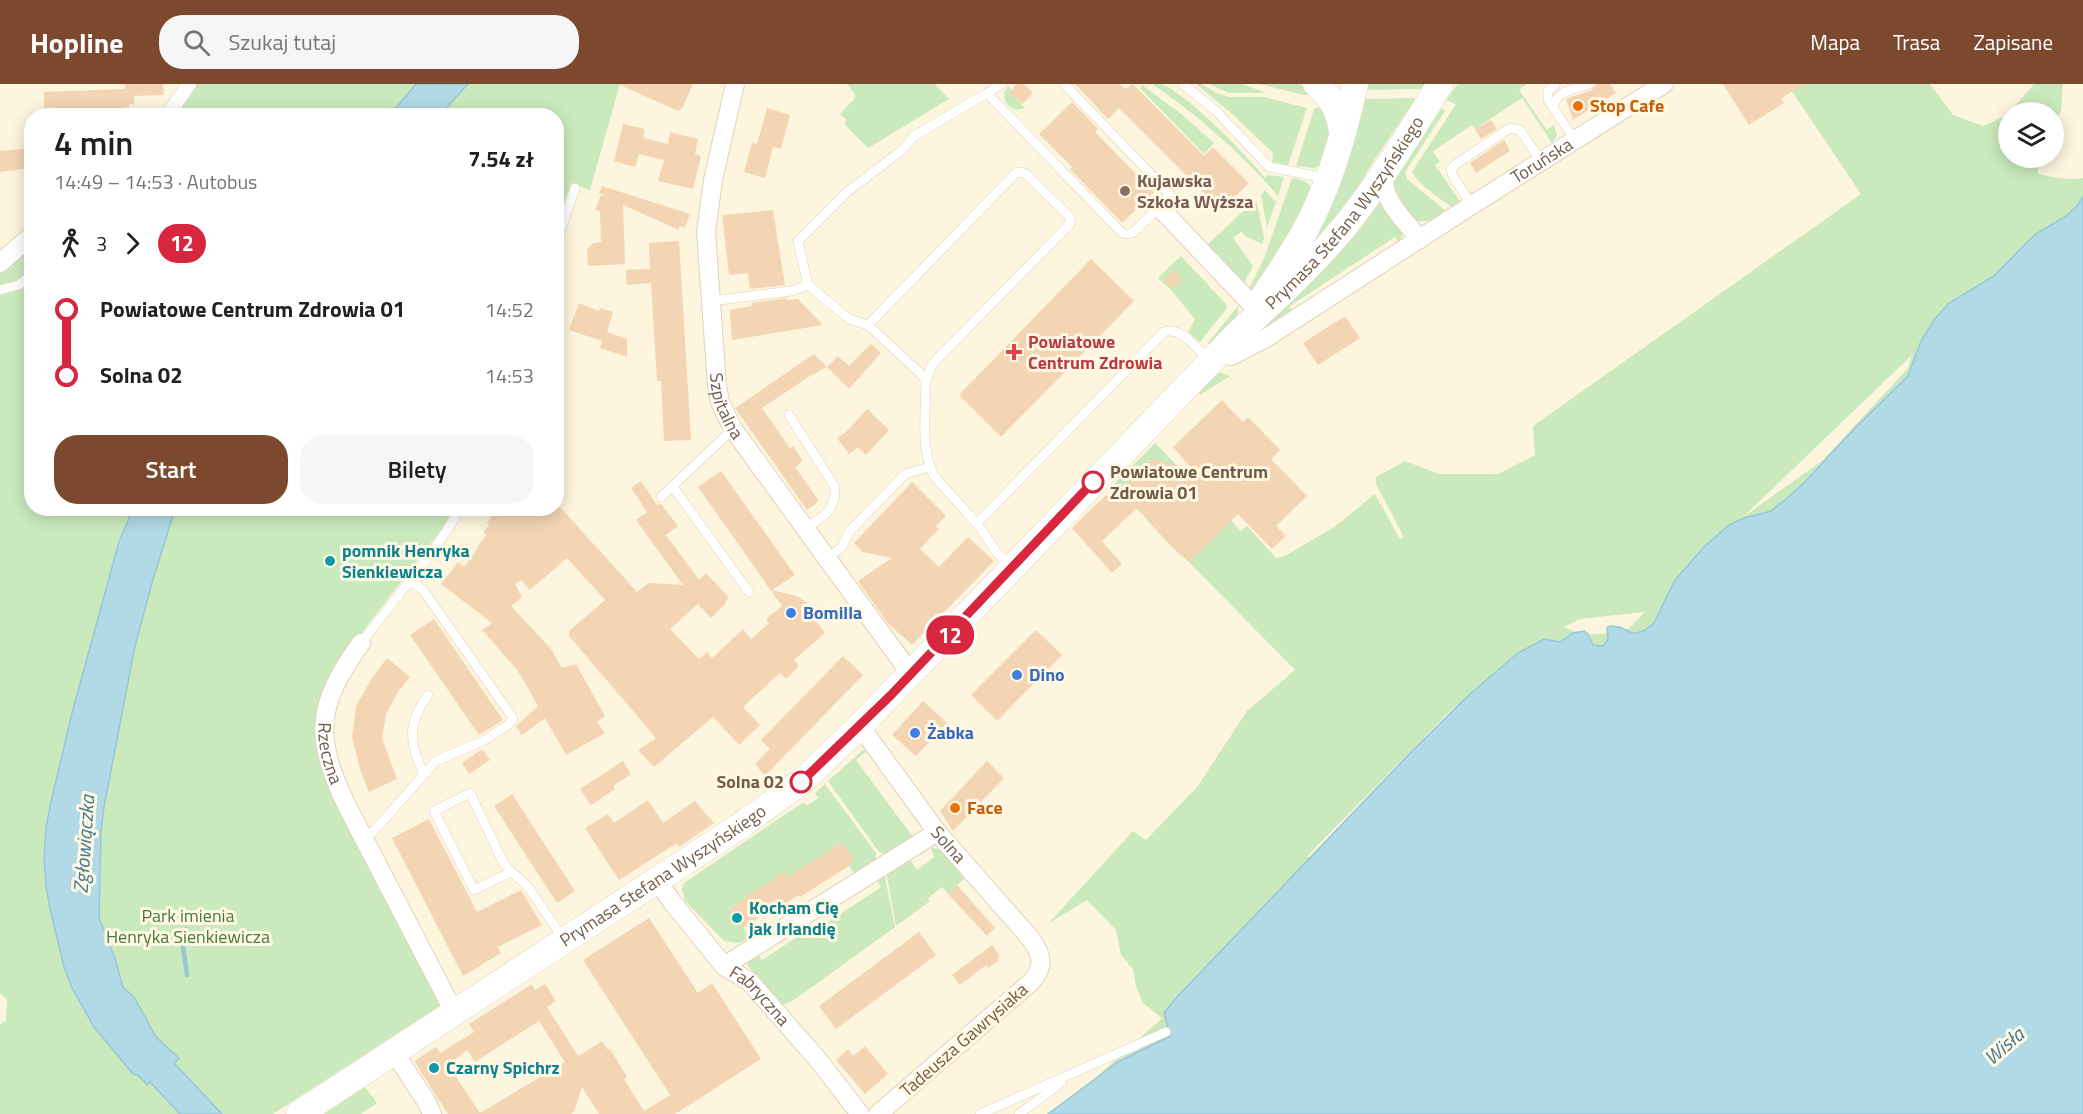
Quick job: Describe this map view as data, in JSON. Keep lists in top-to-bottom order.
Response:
{
  "streets": {
    "main road": ["Prymasa Stefana Wyszyńskiego"],
    "street": [
      "Toruńska",
      "Szpitalna",
      "Rzeczna",
      "Solna",
      "Fabryczna",
      "Tadeusza Gawrysiaka"
    ]
  },
  "crossings": [
    ["Toruńska", "Prymasa Stefana Wyszyńskiego"],
    ["Prymasa Stefana Wyszyńskiego", "Szpitalna"],
    ["Prymasa Stefana Wyszyńskiego", "Rzeczna"],
    ["Prymasa Stefana Wyszyńskiego", "Solna"],
    ["Prymasa Stefana Wyszyńskiego", "Fabryczna"],
    ["Solna", "Tadeusza Gawrysiaka"]
  ],
  "water": ["Zgłowiączka", "Wisła"],
  "parks": ["Park imienia Henryka Sienkiewicza"],
  "places": {
    "other": [
      "Stop Cafe",
      "Kujawska Szkoła Wyższa",
      "Powiatowe Centrum Zdrowia 01",
      "pomnik Henryka Sienkiewicza",
      "Bomilla",
      "Dino",
      "Żabka",
      "Solna 02",
      "Face",
      "Kocham Cię jak Irlandię",
      "Czarny Spichrz"
    ],
    "health": ["Powiatowe Centrum Zdrowia"]
  },
  "lines": ["bus line 12"],
  "page": {
    "header": "Hopline",
    "search": "Szukaj tutaj",
    "nav": ["Mapa", "Trasa", "Zapisane"],
    "on_map": "12",
    "heading": ["4 min", "14:49 – 14:53 · Autobus", "7.54 zł"],
    "legs": ["3", "12"],
    "list": [
      {
        "name": "Powiatowe Centrum Zdrowia 01",
        "value": "14:52"
      },
      {
        "name": "Solna 02",
        "value": "14:53"
      }
    ],
    "buttons": ["Start", "Bilety"]
  }
}
